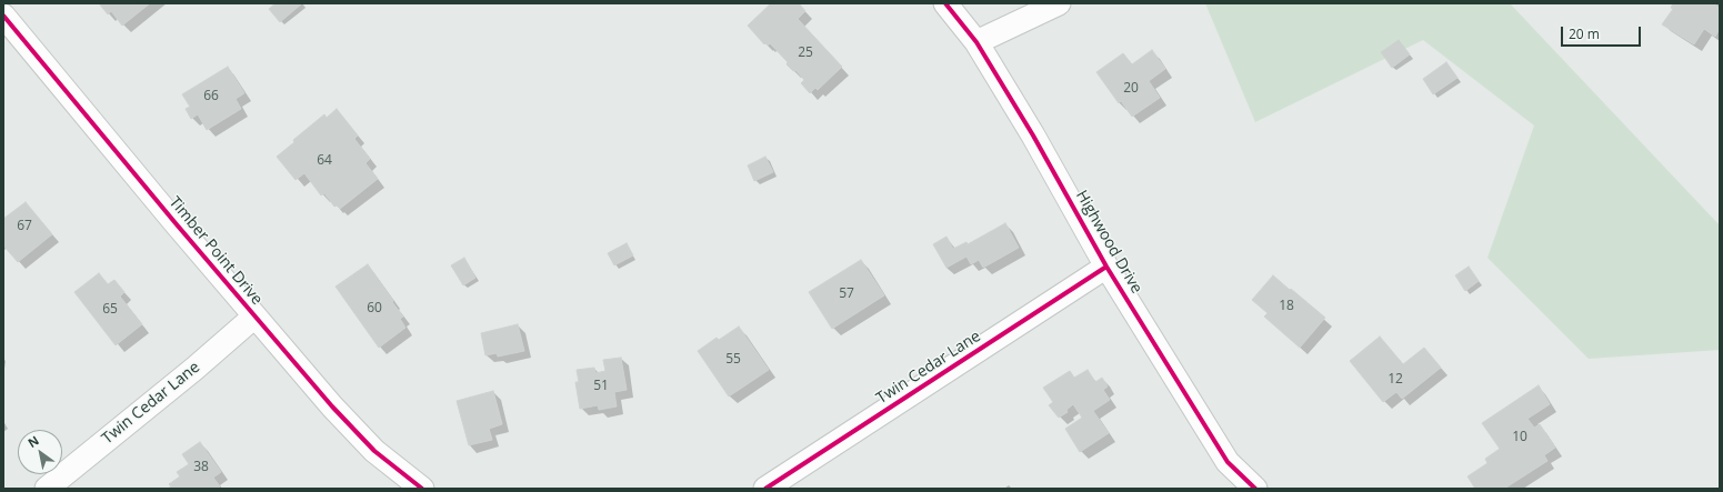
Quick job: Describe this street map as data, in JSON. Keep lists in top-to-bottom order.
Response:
{
  "streets": {
    "street": ["Highwood Drive", "Timber Point Drive", "Twin Cedar Lane"]
  },
  "crossings": [
    ["Highwood Drive", "Twin Cedar Lane"],
    ["Timber Point Drive", "Twin Cedar Lane"]
  ],
  "house_numbers": [
    "25",
    "20",
    "66",
    "64",
    "67",
    "57",
    "18",
    "60",
    "65",
    "55",
    "12",
    "51",
    "10",
    "38"
  ],
  "scale_bar": "20 m",
  "north": "top left"
}
